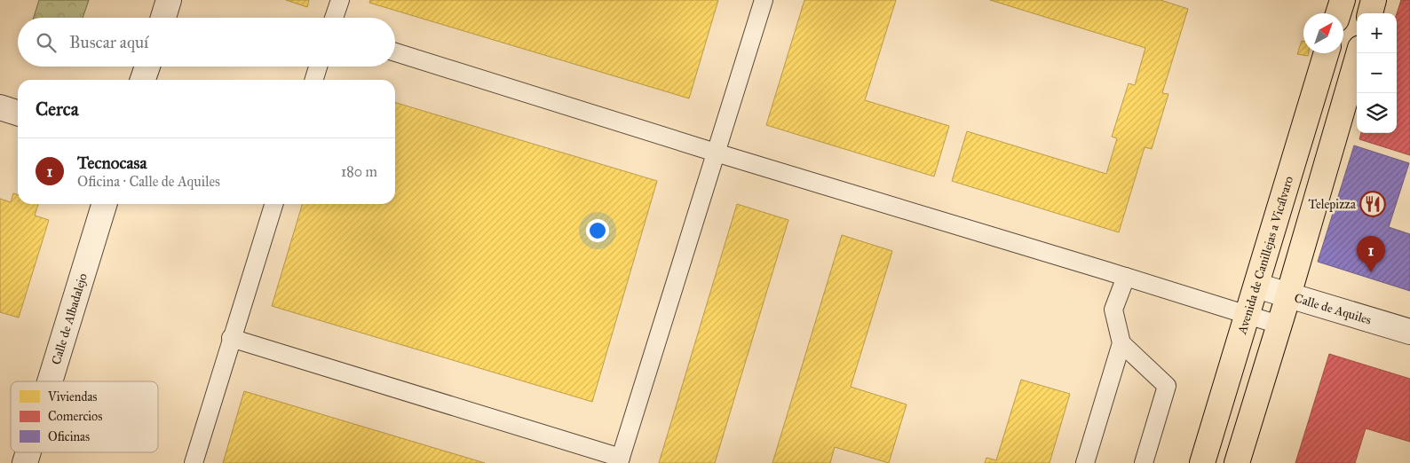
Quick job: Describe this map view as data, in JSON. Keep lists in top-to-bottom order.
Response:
{
  "streets": {
    "main road": ["Avenida de Canillejas a Vicálvaro"],
    "street": ["Calle de Aquiles", "Calle de Albadalejo"]
  },
  "crossings": [
    ["Avenida de Canillejas a Vicálvaro", "Calle de Aquiles"]
  ],
  "places": {
    "restaurant": ["Telepizza"]
  },
  "legend": ["Viviendas", "Comercios", "Oficinas"],
  "north": "top right",
  "page": {
    "map_buttons": ["+", "−"],
    "search": "Buscar aquí",
    "heading": "Cerca",
    "list": [
      {
        "mark": "1",
        "name": "Tecnocasa",
        "note": "Oficina · Calle de Aquiles",
        "value": "180 m"
      }
    ],
    "pins": "1"
  }
}
